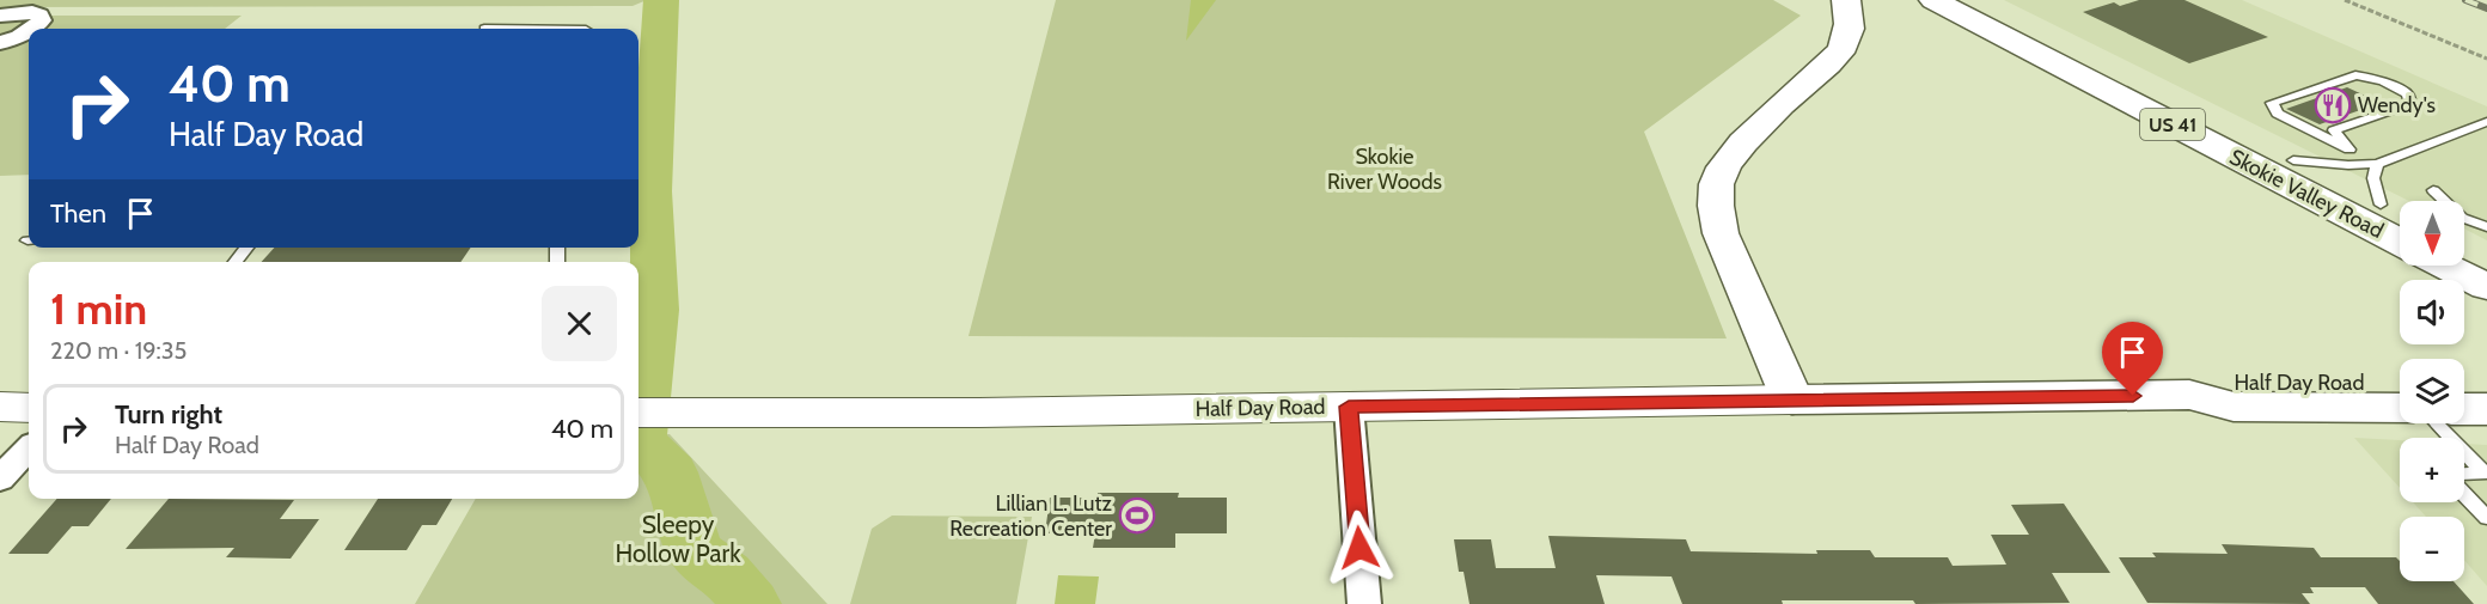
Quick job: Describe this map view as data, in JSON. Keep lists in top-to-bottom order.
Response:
{
  "streets": {
    "main road": ["US 41", "Skokie Valley Road", "Half Day Road"]
  },
  "parks": ["Skokie River Woods", "Sleepy Hollow Park"],
  "places": {
    "restaurant": ["Wendy's"],
    "sports": ["Lillian L. Lutz Recreation Center"]
  },
  "north": "bottom",
  "page": {
    "turn": ["40 m", "Half Day Road"],
    "then": "Then",
    "map_buttons": ["+", "−"],
    "heading": ["1 min", "220 m · 19:35"],
    "list": [
      {
        "name": "Turn right",
        "note": "Half Day Road",
        "value": "40 m"
      }
    ]
  }
}
